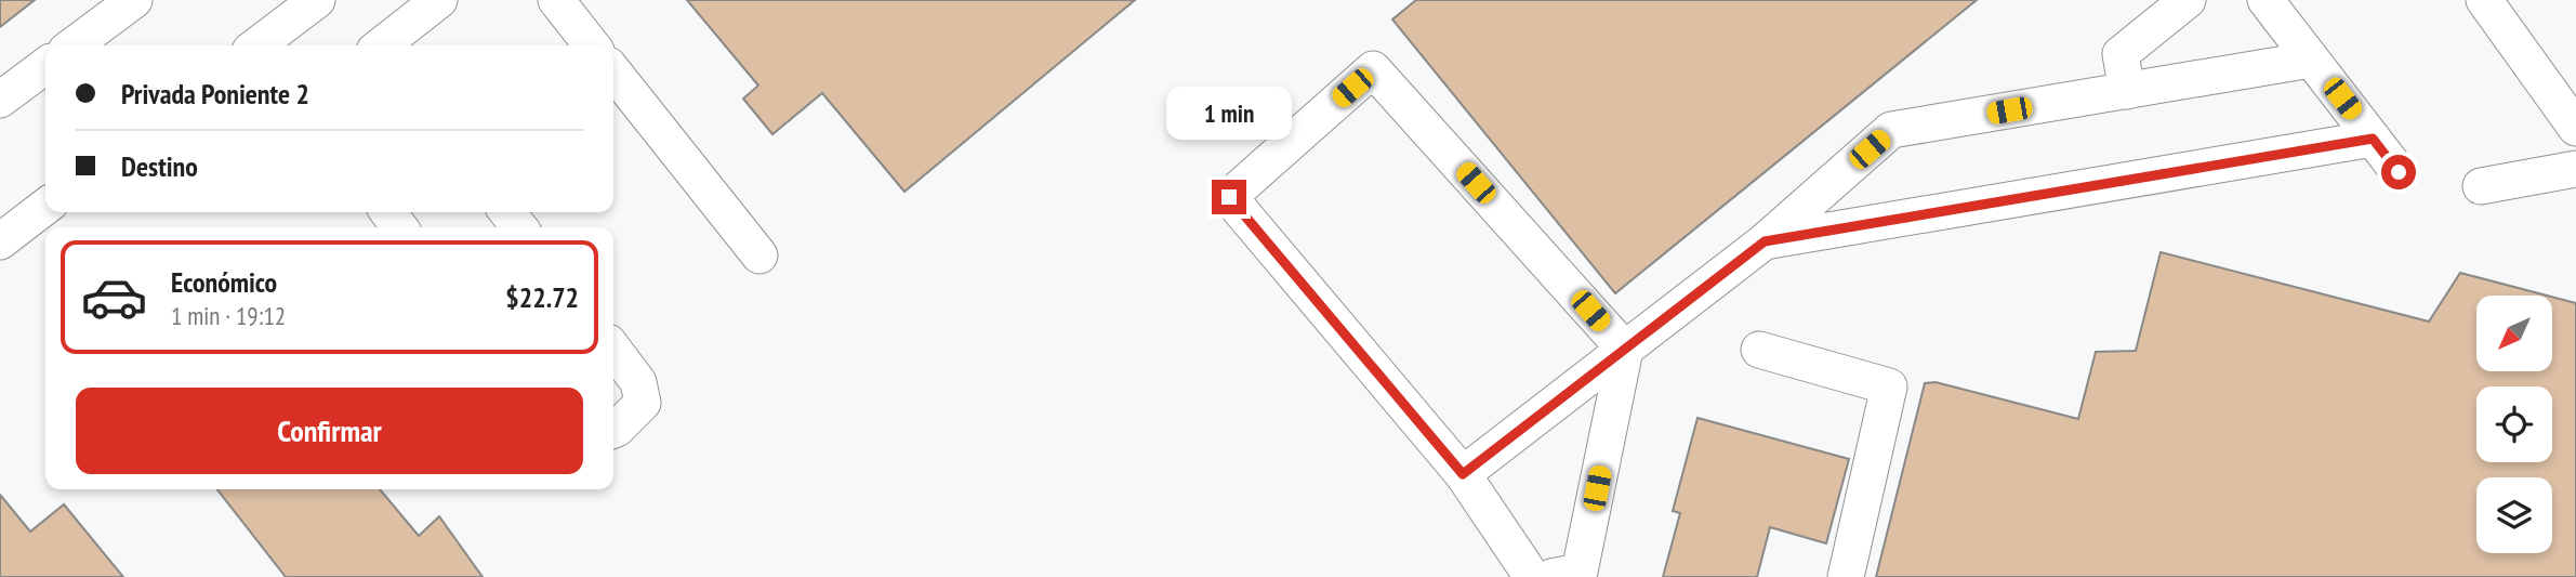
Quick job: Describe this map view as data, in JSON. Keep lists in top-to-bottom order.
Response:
{
  "north": "bottom left",
  "page": {
    "banner": ["Privada Poniente 2", "Destino"],
    "bubble": "1 min",
    "list": [
      {
        "name": "Económico",
        "note": "1 min · 19:12",
        "value": "$22.72"
      }
    ],
    "buttons": "Confirmar"
  }
}
